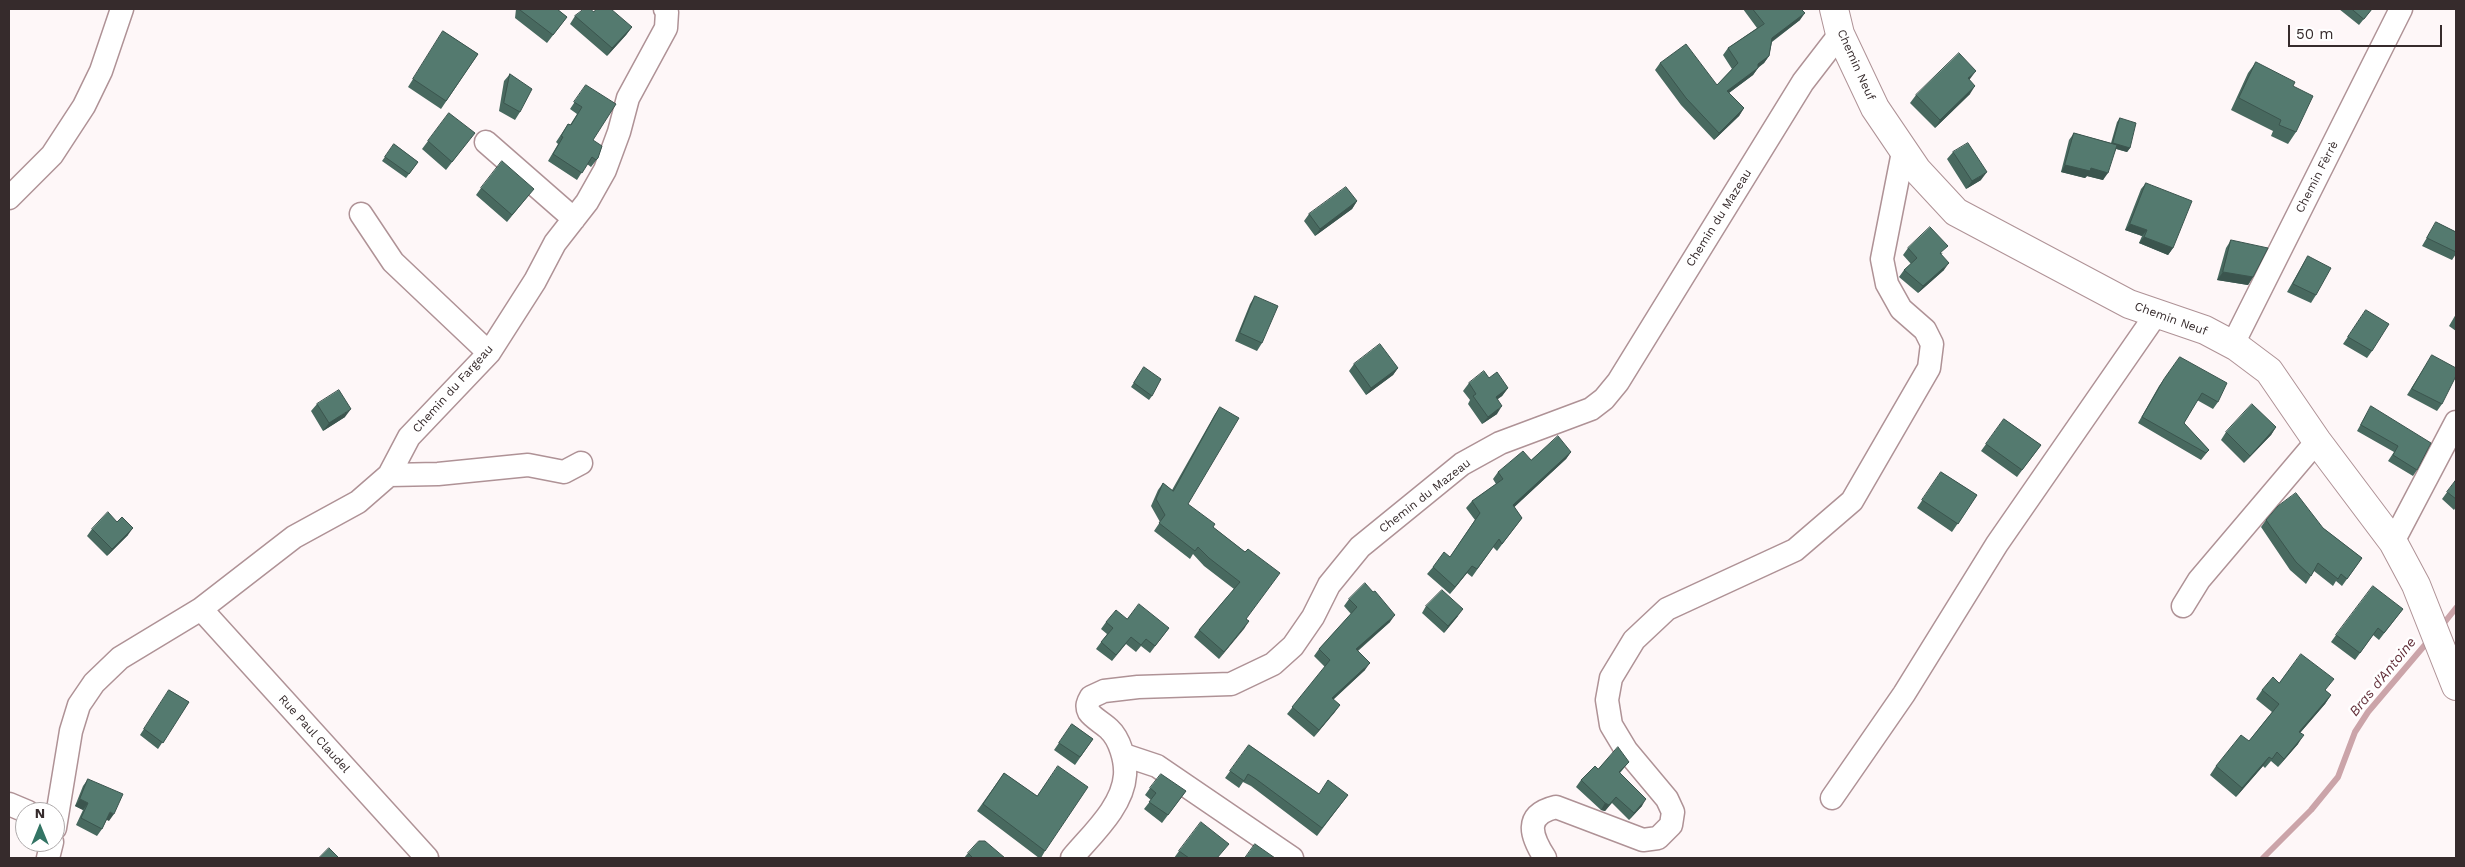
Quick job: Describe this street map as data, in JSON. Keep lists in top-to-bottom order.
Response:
{
  "streets": {
    "main road": ["Chemin Neuf"],
    "street": [
      "Chemin Fèrrè",
      "Chemin du Mazeau",
      "Chemin du Fargeau",
      "Rue Paul Claudel"
    ]
  },
  "crossings": [
    ["Chemin Neuf", "Chemin Fèrrè"],
    ["Chemin Neuf", "Chemin du Mazeau"],
    ["Chemin du Fargeau", "Rue Paul Claudel"]
  ],
  "water": ["Bras d'Antoine"],
  "scale_bar": "50 m",
  "north": "top"
}
